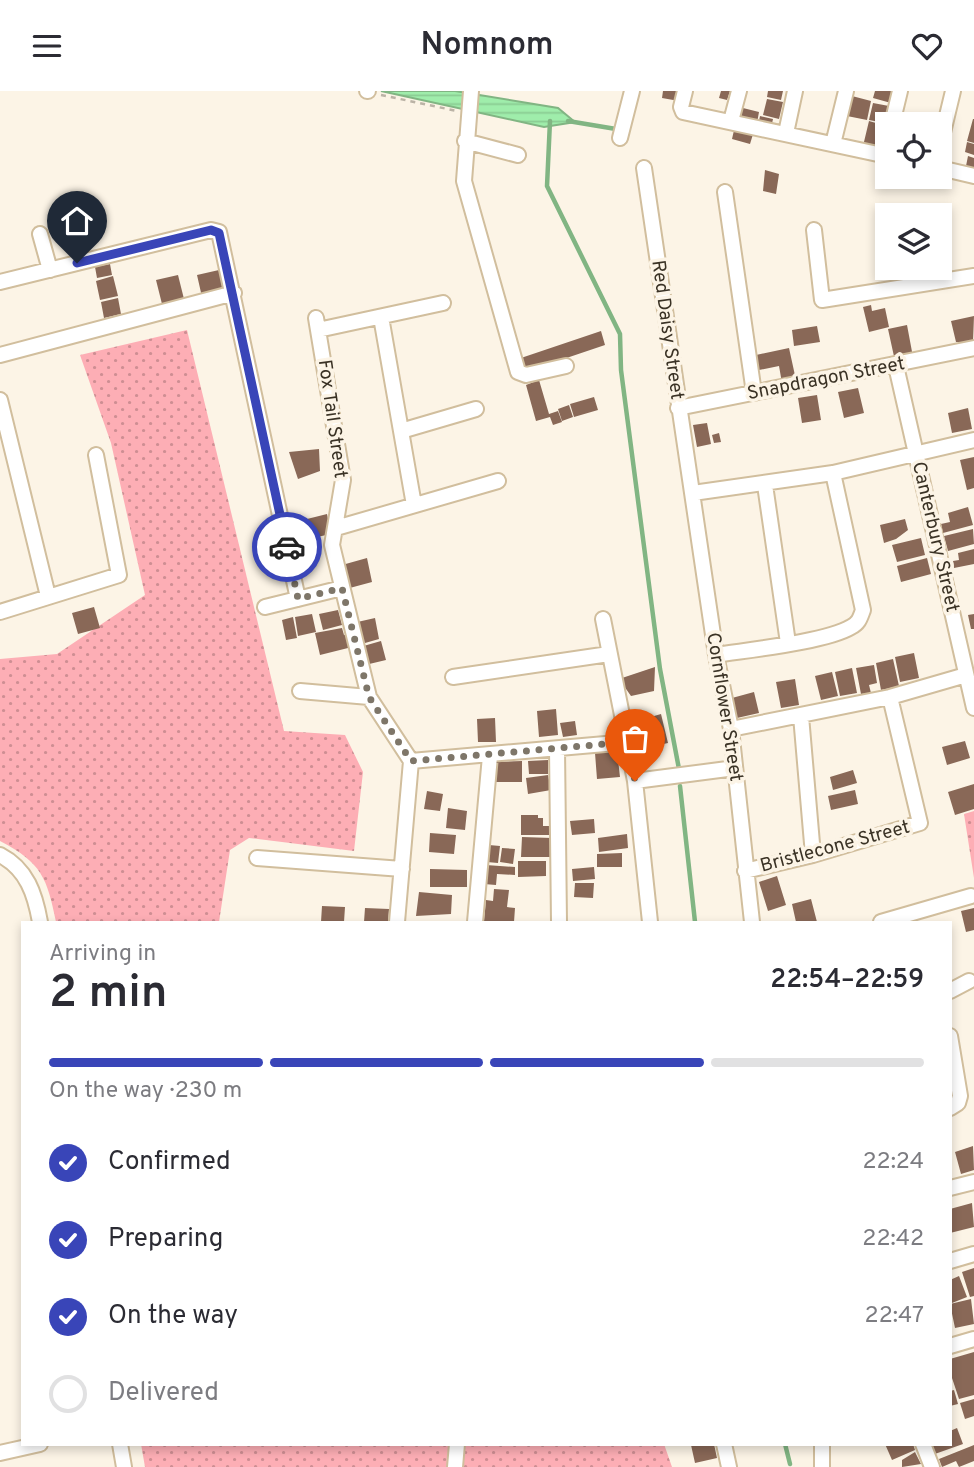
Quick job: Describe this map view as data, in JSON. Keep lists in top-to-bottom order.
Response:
{
  "streets": {
    "street": [
      "Red Daisy Street",
      "Snapdragon Street",
      "Fox Tail Street",
      "Canterbury Street",
      "Cornflower Street",
      "Bristlecone Street"
    ]
  },
  "crossings": [
    ["Red Daisy Street", "Snapdragon Street"],
    ["Red Daisy Street", "Cornflower Street"],
    ["Snapdragon Street", "Canterbury Street"],
    ["Cornflower Street", "Bristlecone Street"]
  ],
  "page": {
    "header": "Nomnom",
    "heading": ["2 min", "Arriving in", "22:54–22:59"],
    "bar": "On the way · 230 m",
    "list": [
      ["Confirmed", "22:24"],
      ["Preparing", "22:42"],
      ["On the way", "22:47"],
      "Delivered"
    ]
  }
}
